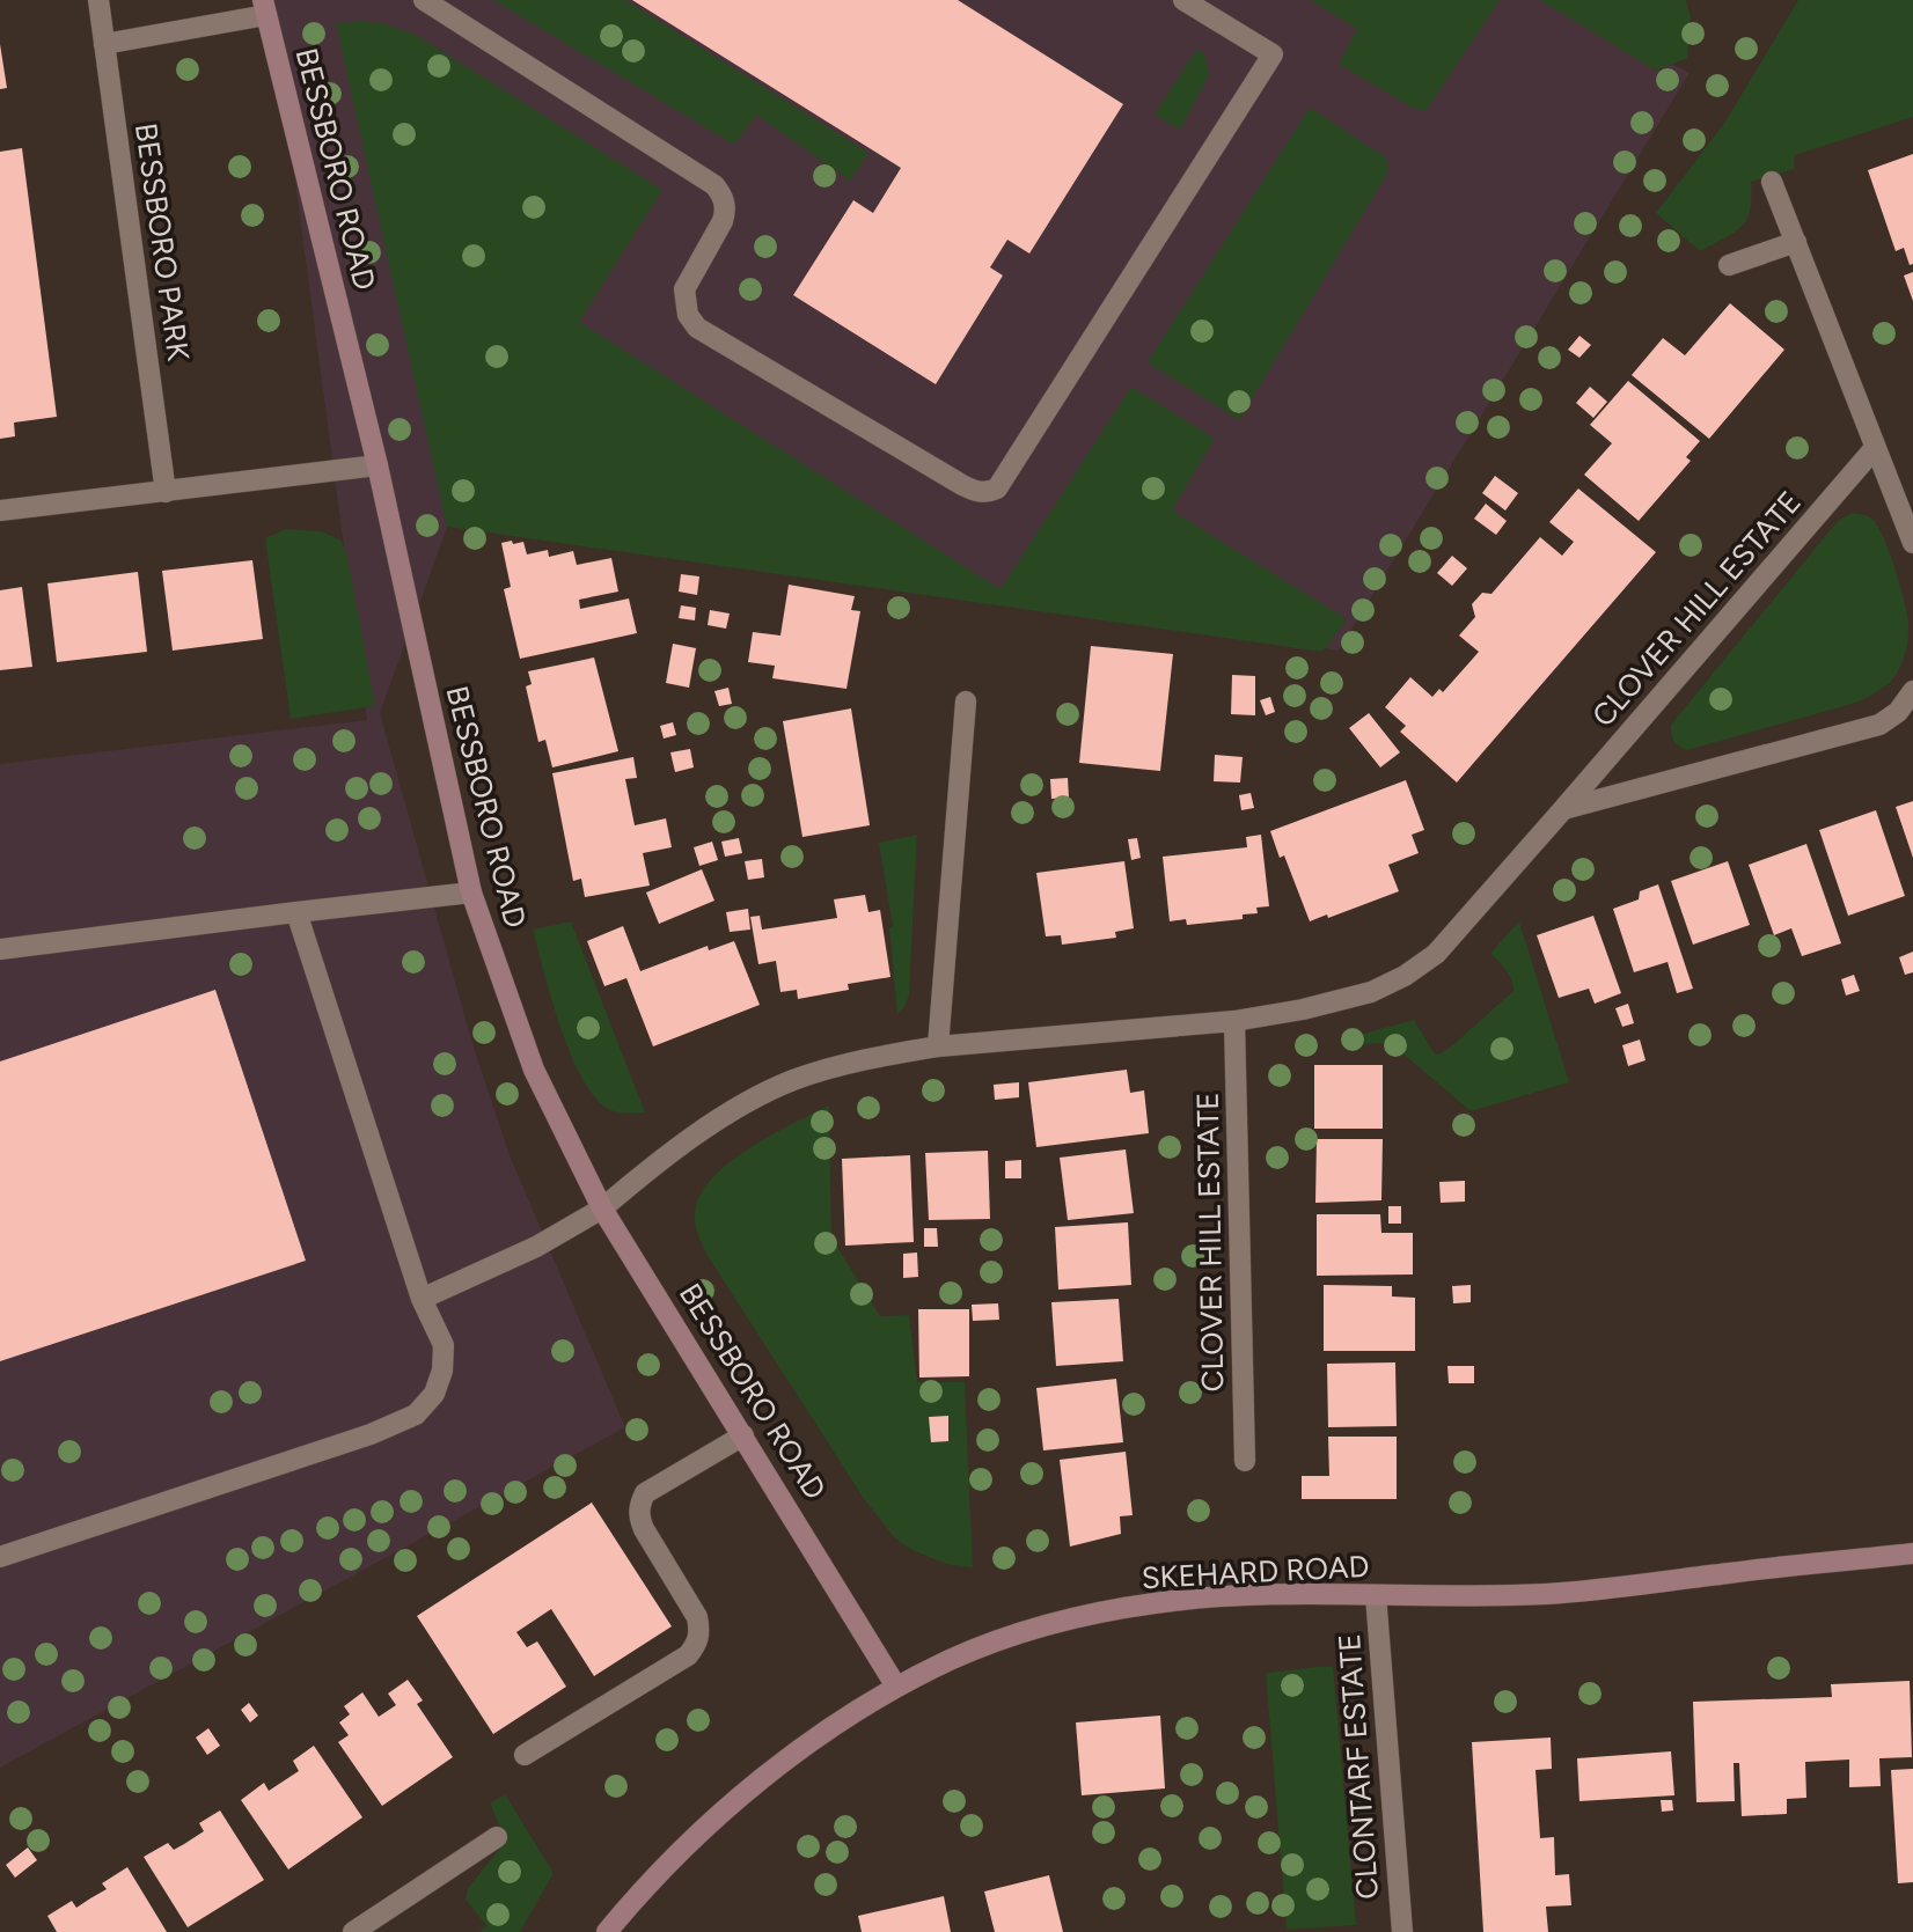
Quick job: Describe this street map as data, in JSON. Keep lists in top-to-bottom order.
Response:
{
  "streets": {
    "street": [
      "BESSBORO ROAD",
      "BESSBORO PARK",
      "CLOVER HILL ESTATE",
      "SKEHARD ROAD",
      "CLONTARF ESTATE"
    ]
  },
  "crossings": [
    ["BESSBORO ROAD", "CLOVER HILL ESTATE"],
    ["BESSBORO ROAD", "SKEHARD ROAD"],
    ["SKEHARD ROAD", "CLONTARF ESTATE"]
  ]
}
